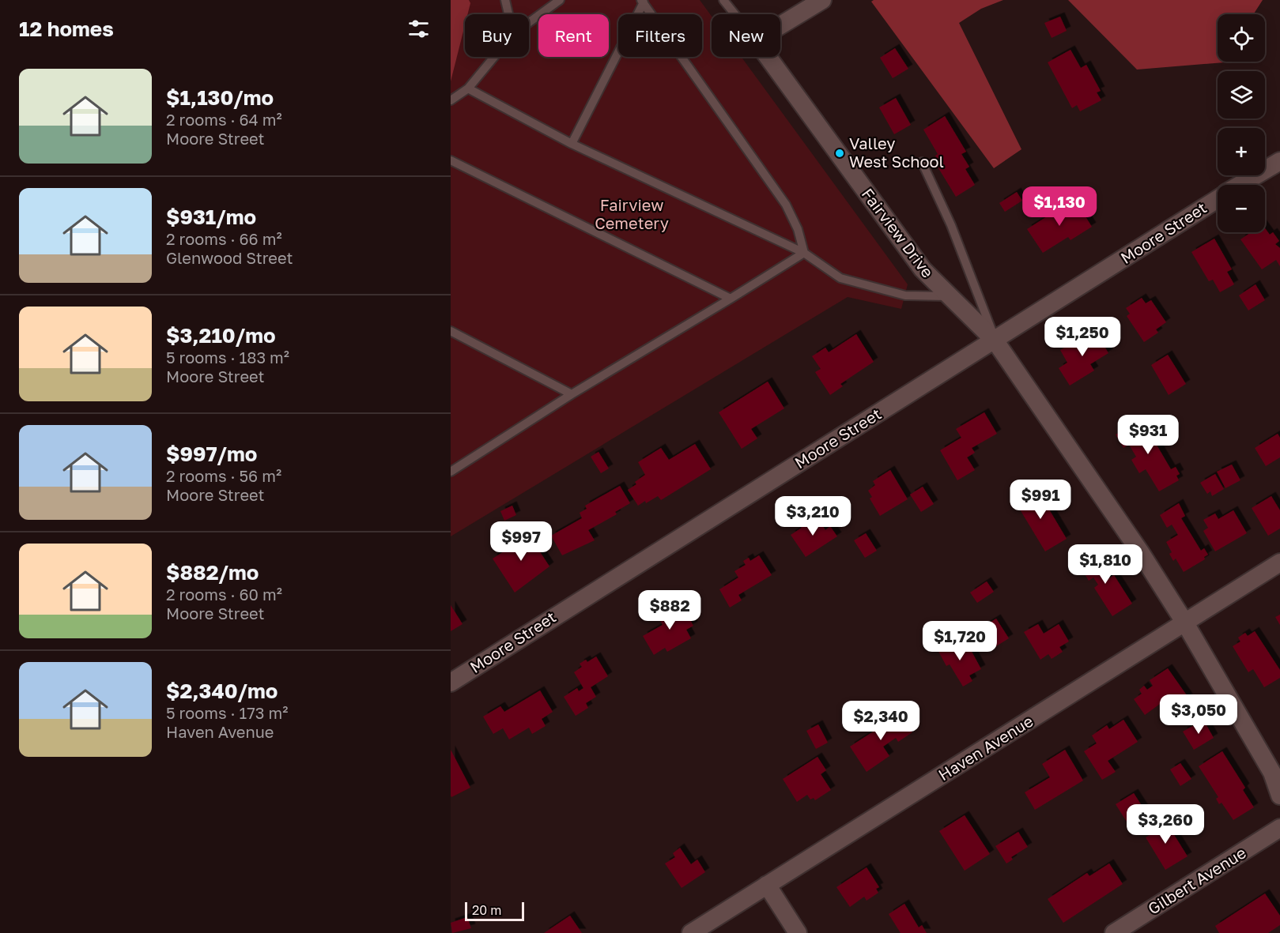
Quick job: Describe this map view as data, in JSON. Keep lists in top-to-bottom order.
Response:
{
  "streets": {
    "street": [
      "Fairview Drive",
      "Moore Street",
      "Haven Avenue",
      "Gilbert Avenue"
    ]
  },
  "crossings": [
    ["Fairview Drive", "Moore Street"],
    ["Fairview Drive", "Haven Avenue"]
  ],
  "parks": ["Fairview Cemetery"],
  "places": ["Valley West School"],
  "scale_bar": "20 m",
  "page": {
    "heading": "12 homes",
    "map_buttons": ["+", "−"],
    "chip": [
      "Buy",
      "Rent",
      "Filters",
      "New"
    ],
    "list": [
      {
        "name": "$1,130/mo",
        "note": "2 rooms · 64 m² · Moore Street"
      },
      {
        "name": "$931/mo",
        "note": "2 rooms · 66 m² · Glenwood Street"
      },
      {
        "name": "$3,210/mo",
        "note": "5 rooms · 183 m² · Moore Street"
      },
      {
        "name": "$997/mo",
        "note": "2 rooms · 56 m² · Moore Street"
      },
      {
        "name": "$882/mo",
        "note": "2 rooms · 60 m² · Moore Street"
      },
      {
        "name": "$2,340/mo",
        "note": "5 rooms · 173 m² · Haven Avenue"
      }
    ],
    "price": [
      "$1,130",
      "$1,250",
      "$931",
      "$991",
      "$3,210",
      "$997",
      "$1,810",
      "$882",
      "$1,720",
      "$3,050",
      "$2,340",
      "$3,260"
    ],
    "scale": "20 m"
  }
}
